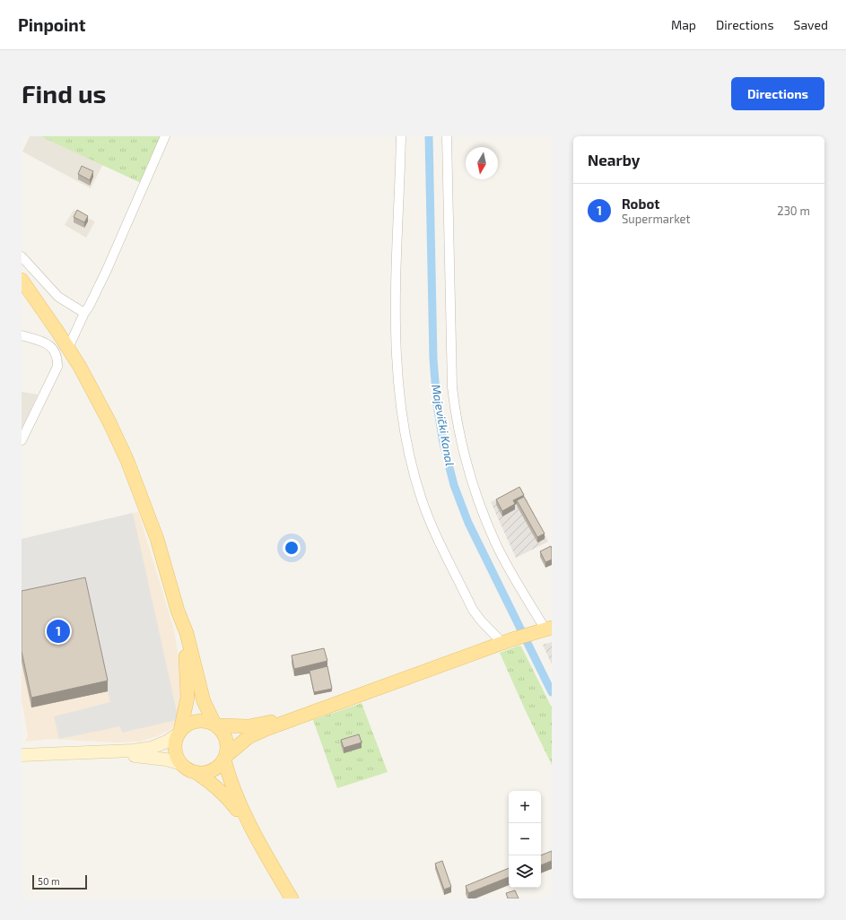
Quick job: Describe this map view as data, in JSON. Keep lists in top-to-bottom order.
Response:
{
  "water": ["Majevički Kanal"],
  "scale_bar": "50 m",
  "north": "bottom",
  "page": {
    "header": "Pinpoint",
    "nav": ["Map", "Directions", "Saved"],
    "buttons": "Directions",
    "title": "Find us",
    "heading": "Nearby",
    "list": [
      {
        "mark": "1",
        "name": "Robot",
        "note": "Supermarket",
        "value": "230 m"
      }
    ],
    "pins": "1",
    "map_buttons": ["+", "−"],
    "scale": "50 m"
  }
}
